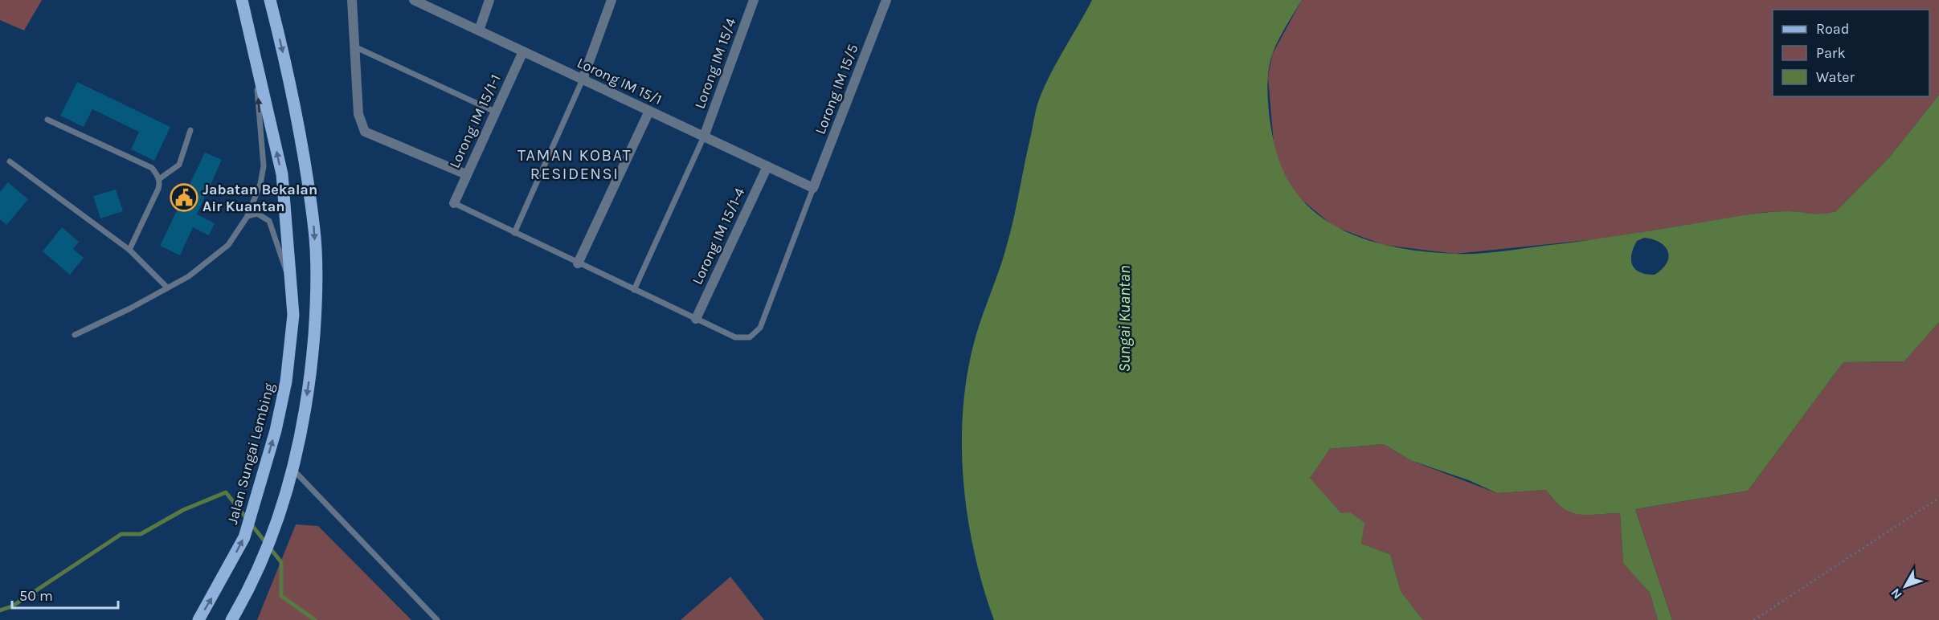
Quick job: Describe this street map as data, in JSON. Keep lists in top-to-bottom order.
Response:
{
  "streets": {
    "main road": ["Jalan Sungai Lembing"],
    "street": [
      "Lorong IM 15/4",
      "Lorong IM 15/1",
      "Lorong IM 15/5",
      "Lorong IM 15/1-1",
      "Lorong IM 15/1-4"
    ]
  },
  "crossings": [
    ["Lorong IM 15/4", "Lorong IM 15/1"],
    ["Lorong IM 15/1", "Lorong IM 15/5"],
    ["Lorong IM 15/1", "Lorong IM 15/1-1"],
    ["Lorong IM 15/1", "Lorong IM 15/1-4"]
  ],
  "districts": ["TAMAN KOBAT RESIDENSI"],
  "water": ["Sungai Kuantan"],
  "places": {
    "public building": ["Jabatan Bekalan Air Kuantan"]
  },
  "legend": ["Road", "Park", "Water"],
  "scale_bar": "50 m",
  "north": "bottom left"
}
